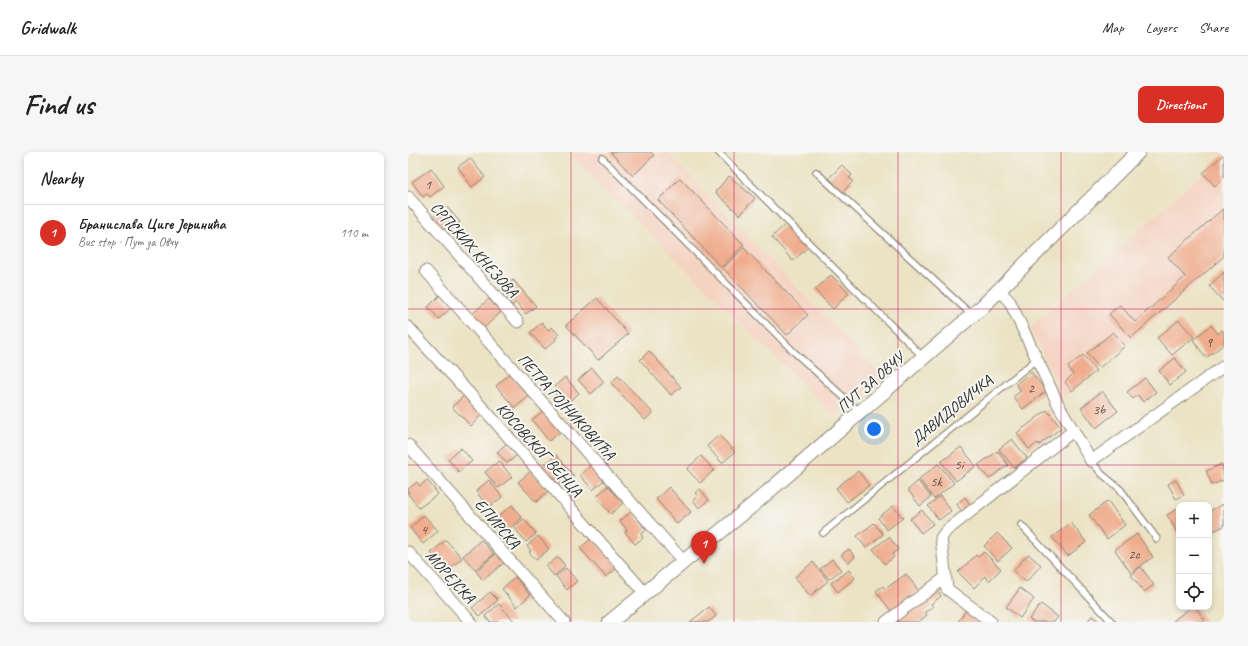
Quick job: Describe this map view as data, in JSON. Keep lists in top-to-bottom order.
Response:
{
  "streets": {
    "street": [
      "СРПСКИХ КНЕЗОВА",
      "ПУТ ЗА ОВЧУ",
      "ПЕТРА ГОЈНИКОВИЋА",
      "КОСОВСКОГ ВЕНЦА",
      "ЕПИРСКА",
      "МОРЕЈСКА"
    ],
    "lane": ["ДАВИДОВИЧКА"]
  },
  "crossings": [
    ["ПУТ ЗА ОВЧУ", "ПЕТРА ГОЈНИКОВИЋА"],
    ["ПУТ ЗА ОВЧУ", "КОСОВСКОГ ВЕНЦА"]
  ],
  "house_numbers": [
    "1",
    "9",
    "2",
    "3b",
    "5i",
    "5k",
    "4",
    "2c"
  ],
  "page": {
    "header": "Gridwalk",
    "nav": ["Map", "Layers", "Share"],
    "buttons": "Directions",
    "title": "Find us",
    "heading": "Nearby",
    "list": [
      {
        "mark": "1",
        "name": "Бранислава Циге Јеринића",
        "note": "Bus stop · Пут за Овчу",
        "value": "110 m"
      }
    ],
    "map_buttons": ["+", "−"],
    "pins": "1"
  }
}
